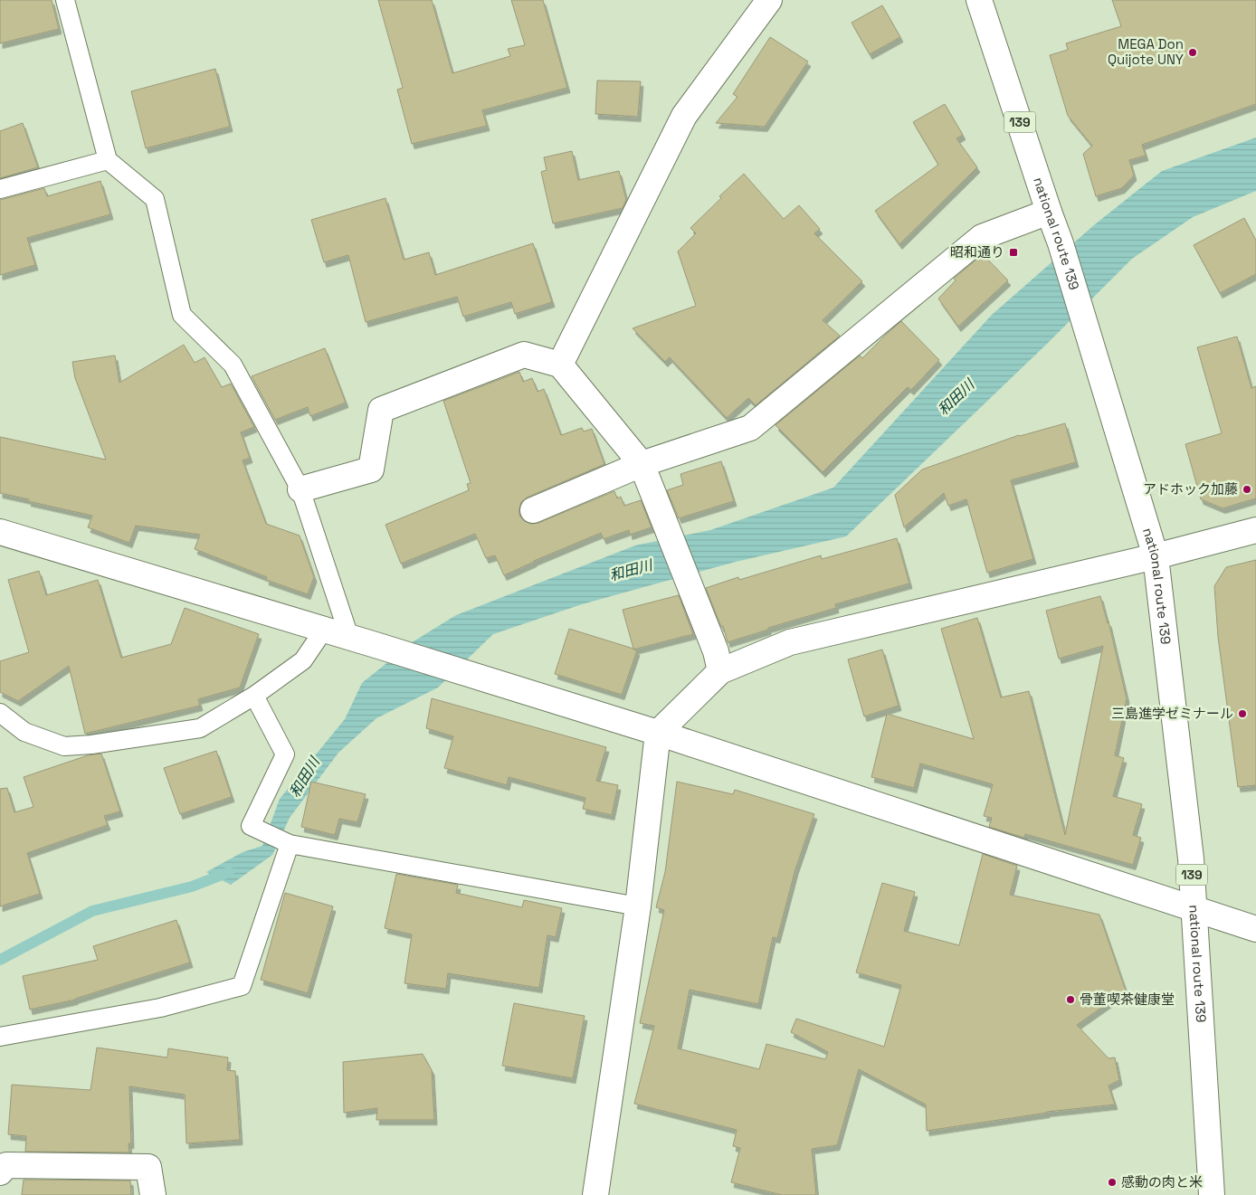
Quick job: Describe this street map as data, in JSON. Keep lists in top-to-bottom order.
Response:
{
  "streets": {
    "main road": ["139", "national route 139"]
  },
  "water": ["和田川"],
  "places": {
    "other": [
      "MEGA Don Quijote UNY",
      "アドホック加藤",
      "三島進学ゼミナール",
      "骨董喫茶健康堂",
      "感動の肉と米"
    ],
    "transit": ["昭和通り"]
  }
}
